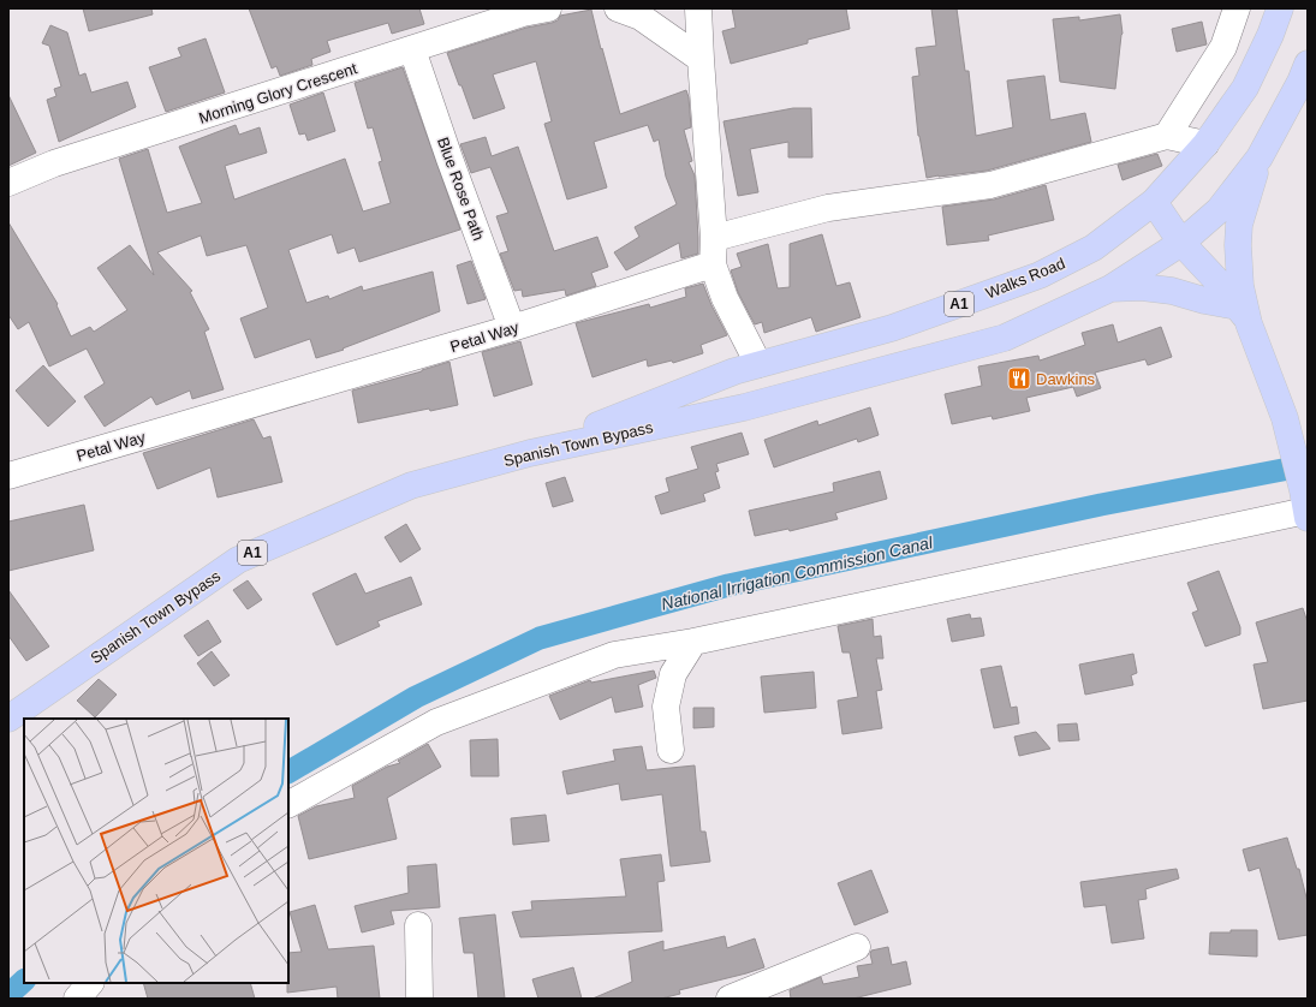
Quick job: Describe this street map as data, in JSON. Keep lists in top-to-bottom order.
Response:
{
  "streets": {
    "main road": ["Walks Road", "A1", "Spanish Town Bypass"],
    "street": ["Morning Glory Crescent", "Blue Rose Path", "Petal Way"]
  },
  "crossings": [
    ["Morning Glory Crescent", "Blue Rose Path"],
    ["Blue Rose Path", "Petal Way"],
    ["Walks Road", "Spanish Town Bypass"],
    ["A1", "Spanish Town Bypass"]
  ],
  "water": ["National Irrigation Commission Canal"],
  "places": {
    "restaurant": ["Dawkins"]
  }
}
